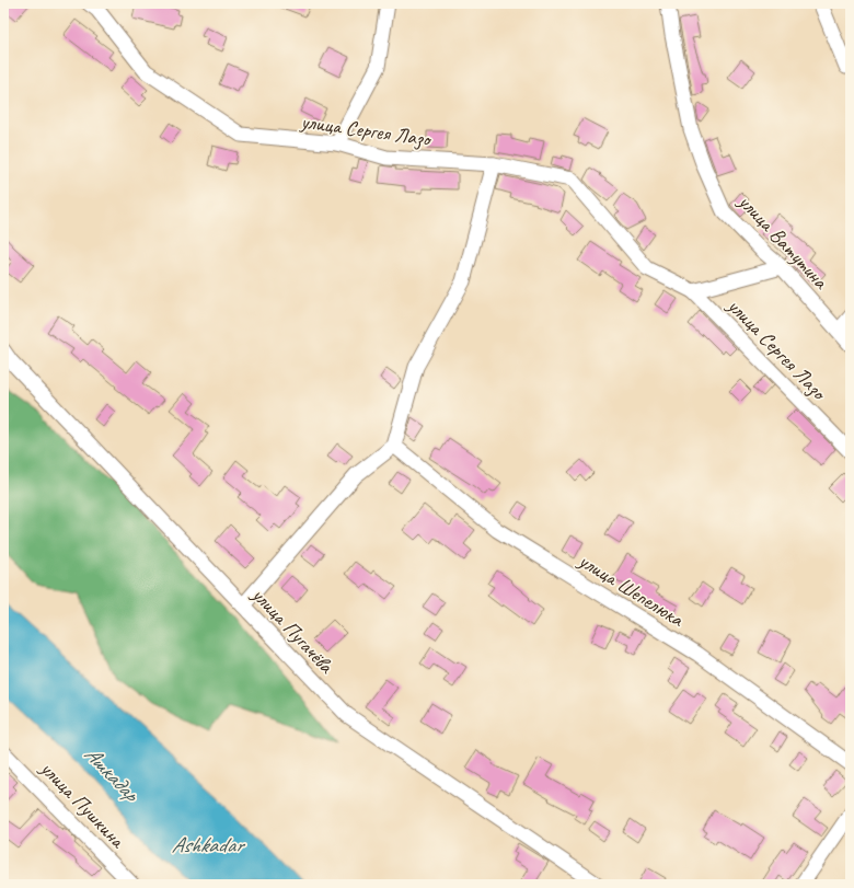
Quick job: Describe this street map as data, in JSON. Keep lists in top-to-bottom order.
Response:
{
  "streets": {
    "street": [
      "улица Сергея Лазо",
      "улица Ватутина",
      "улица Шепелюка",
      "улица Пугачёва",
      "улица Пушкина"
    ]
  },
  "crossings": [
    ["улица Сергея Лазо", "улица Ватутина"]
  ],
  "water": ["Ашкадар", "Ashkadar"]
}
